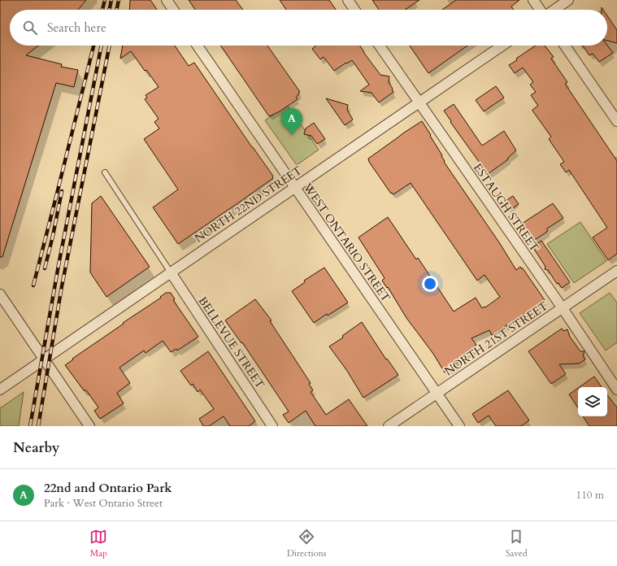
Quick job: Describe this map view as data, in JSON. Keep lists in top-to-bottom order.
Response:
{
  "streets": {
    "street": [
      "NORTH 22ND STREET",
      "ESTAUGH STREET",
      "WEST ONTARIO STREET",
      "NORTH 21ST STREET",
      "BELLEVUE STREET"
    ]
  },
  "crossings": [
    ["NORTH 22ND STREET", "ESTAUGH STREET"],
    ["NORTH 22ND STREET", "WEST ONTARIO STREET"],
    ["NORTH 22ND STREET", "BELLEVUE STREET"],
    ["ESTAUGH STREET", "NORTH 21ST STREET"],
    ["WEST ONTARIO STREET", "NORTH 21ST STREET"]
  ],
  "page": {
    "search": "Search here",
    "pins": "A",
    "heading": "Nearby",
    "list": [
      {
        "mark": "A",
        "name": "22nd and Ontario Park",
        "note": "Park · West Ontario Street",
        "value": "110 m"
      }
    ],
    "nav": ["Map", "Directions", "Saved"]
  }
}
